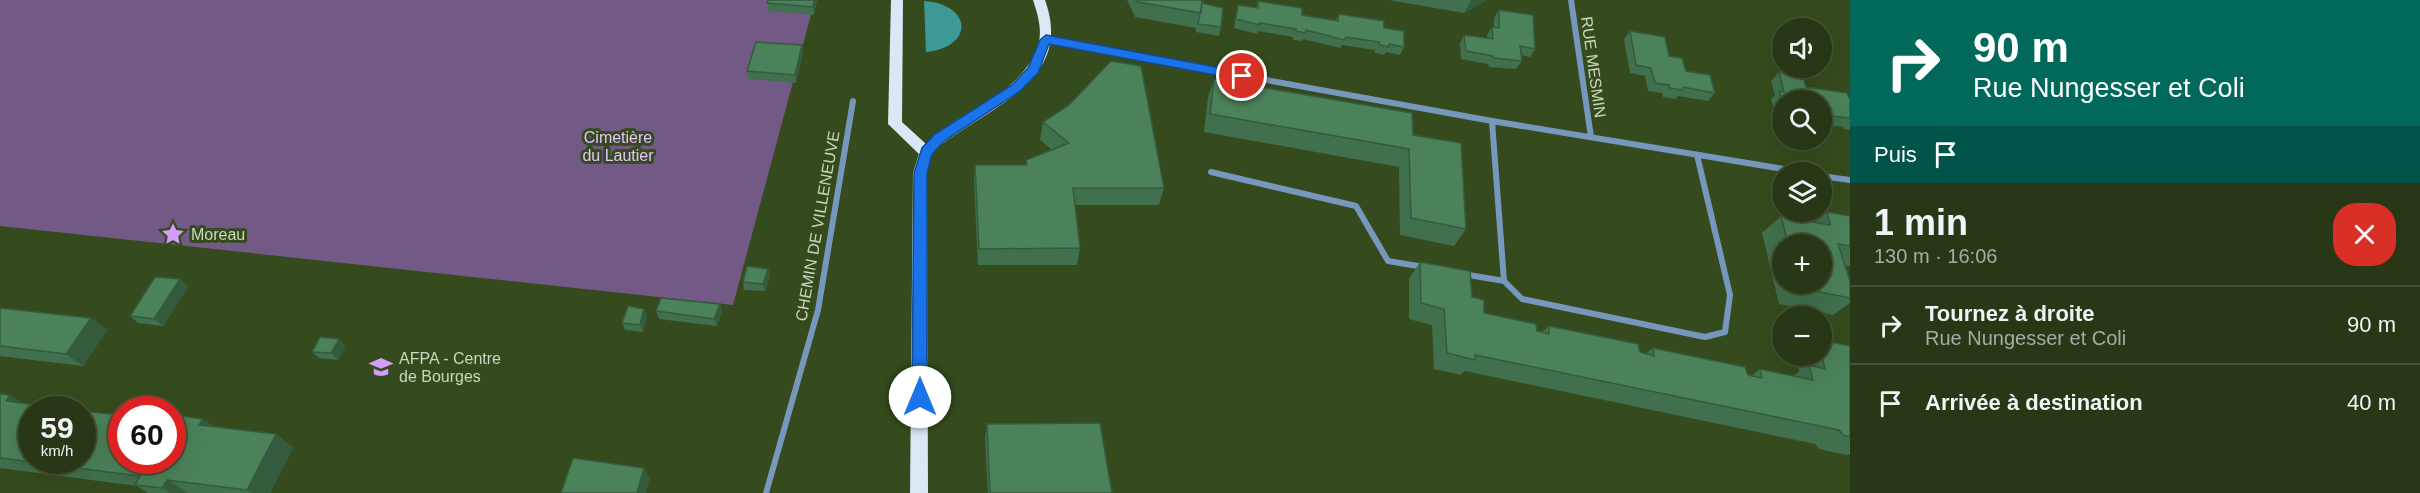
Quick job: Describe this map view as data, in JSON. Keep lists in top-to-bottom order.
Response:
{
  "streets": {
    "street": ["RUE MESMIN", "CHEMIN DE VILLENEUVE"]
  },
  "parks": ["Cimetière du Lautier"],
  "places": {
    "place": ["Moreau"],
    "school or university": ["AFPA - Centre de Bourges"]
  },
  "page": {
    "turn": ["90 m", "Rue Nungesser et Coli"],
    "map_buttons": ["+", "−"],
    "then": "Puis",
    "heading": ["1 min", "130 m · 16:06"],
    "list": [
      {
        "name": "Tournez à droite",
        "note": "Rue Nungesser et Coli",
        "value": "90 m"
      },
      {
        "name": "Arrivée à destination",
        "value": "40 m"
      }
    ],
    "speed": "59 km/h",
    "limit": "60"
  }
}
